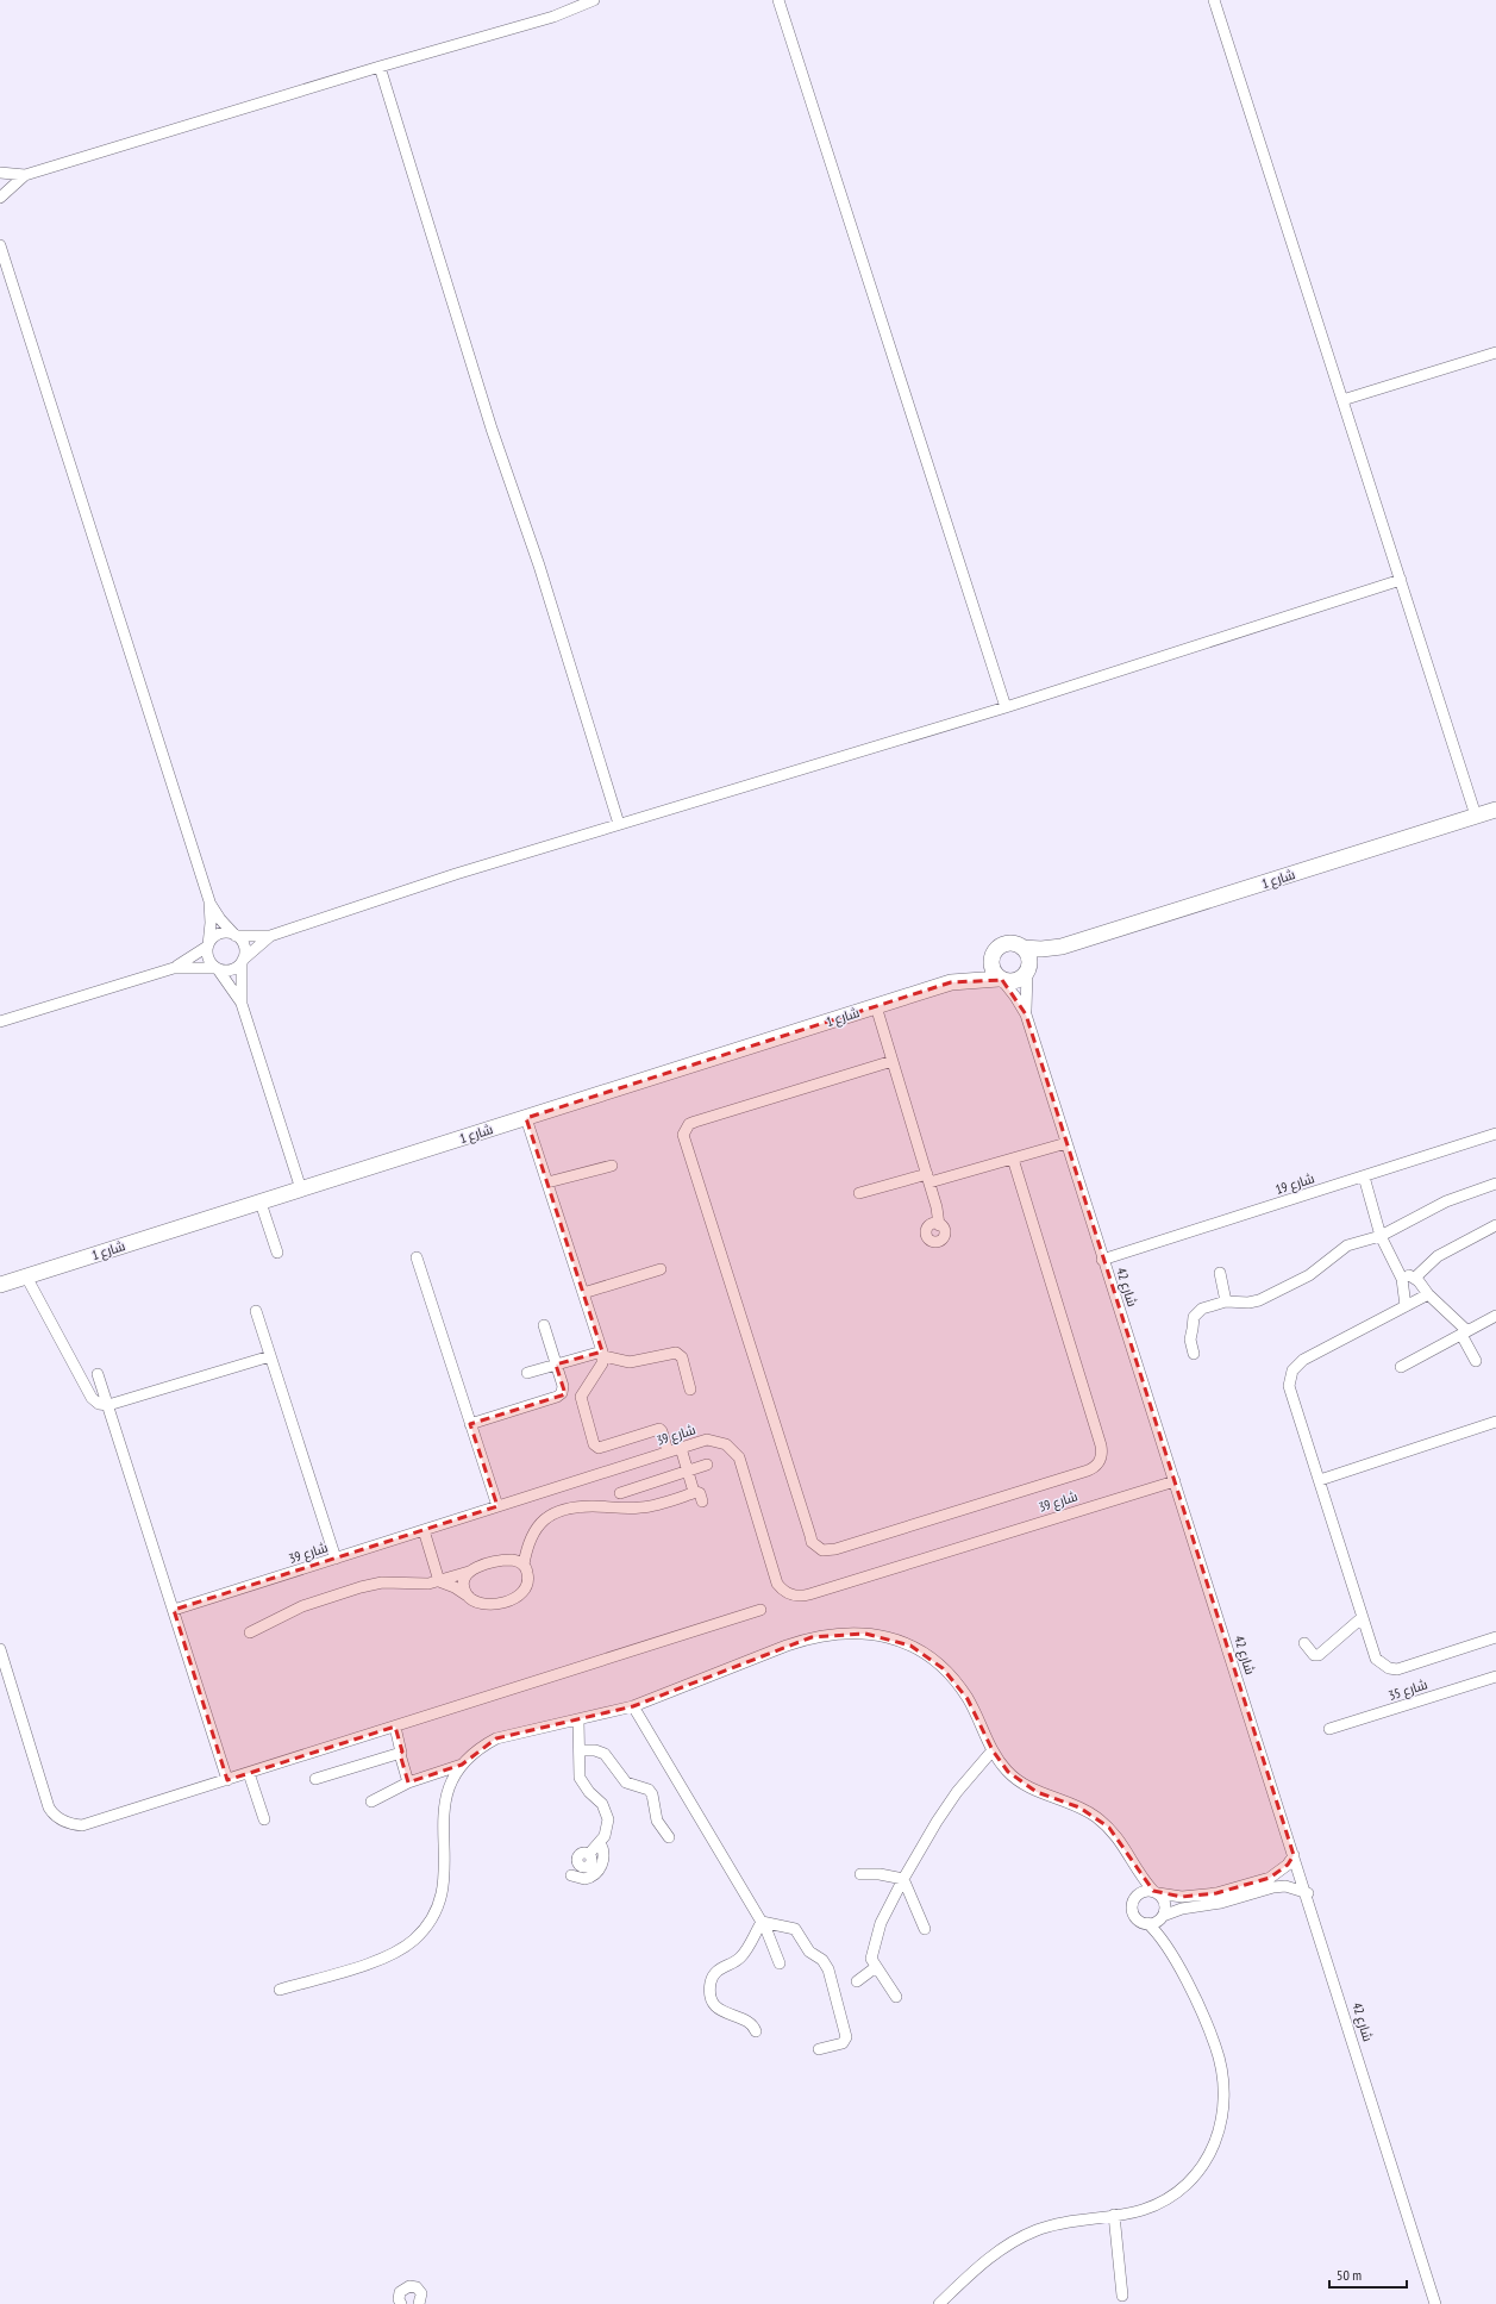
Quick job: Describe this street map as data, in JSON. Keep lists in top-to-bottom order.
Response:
{
  "streets": {
    "street": [
      "شارع 1",
      "شارع 19",
      "شارع 42",
      "شارع 39",
      "شارع 35"
    ]
  },
  "crossings": [
    ["شارع 1", "شارع 42"],
    ["شارع 19", "شارع 42"],
    ["شارع 42", "شارع 39"]
  ],
  "scale_bar": "50 m"
}
